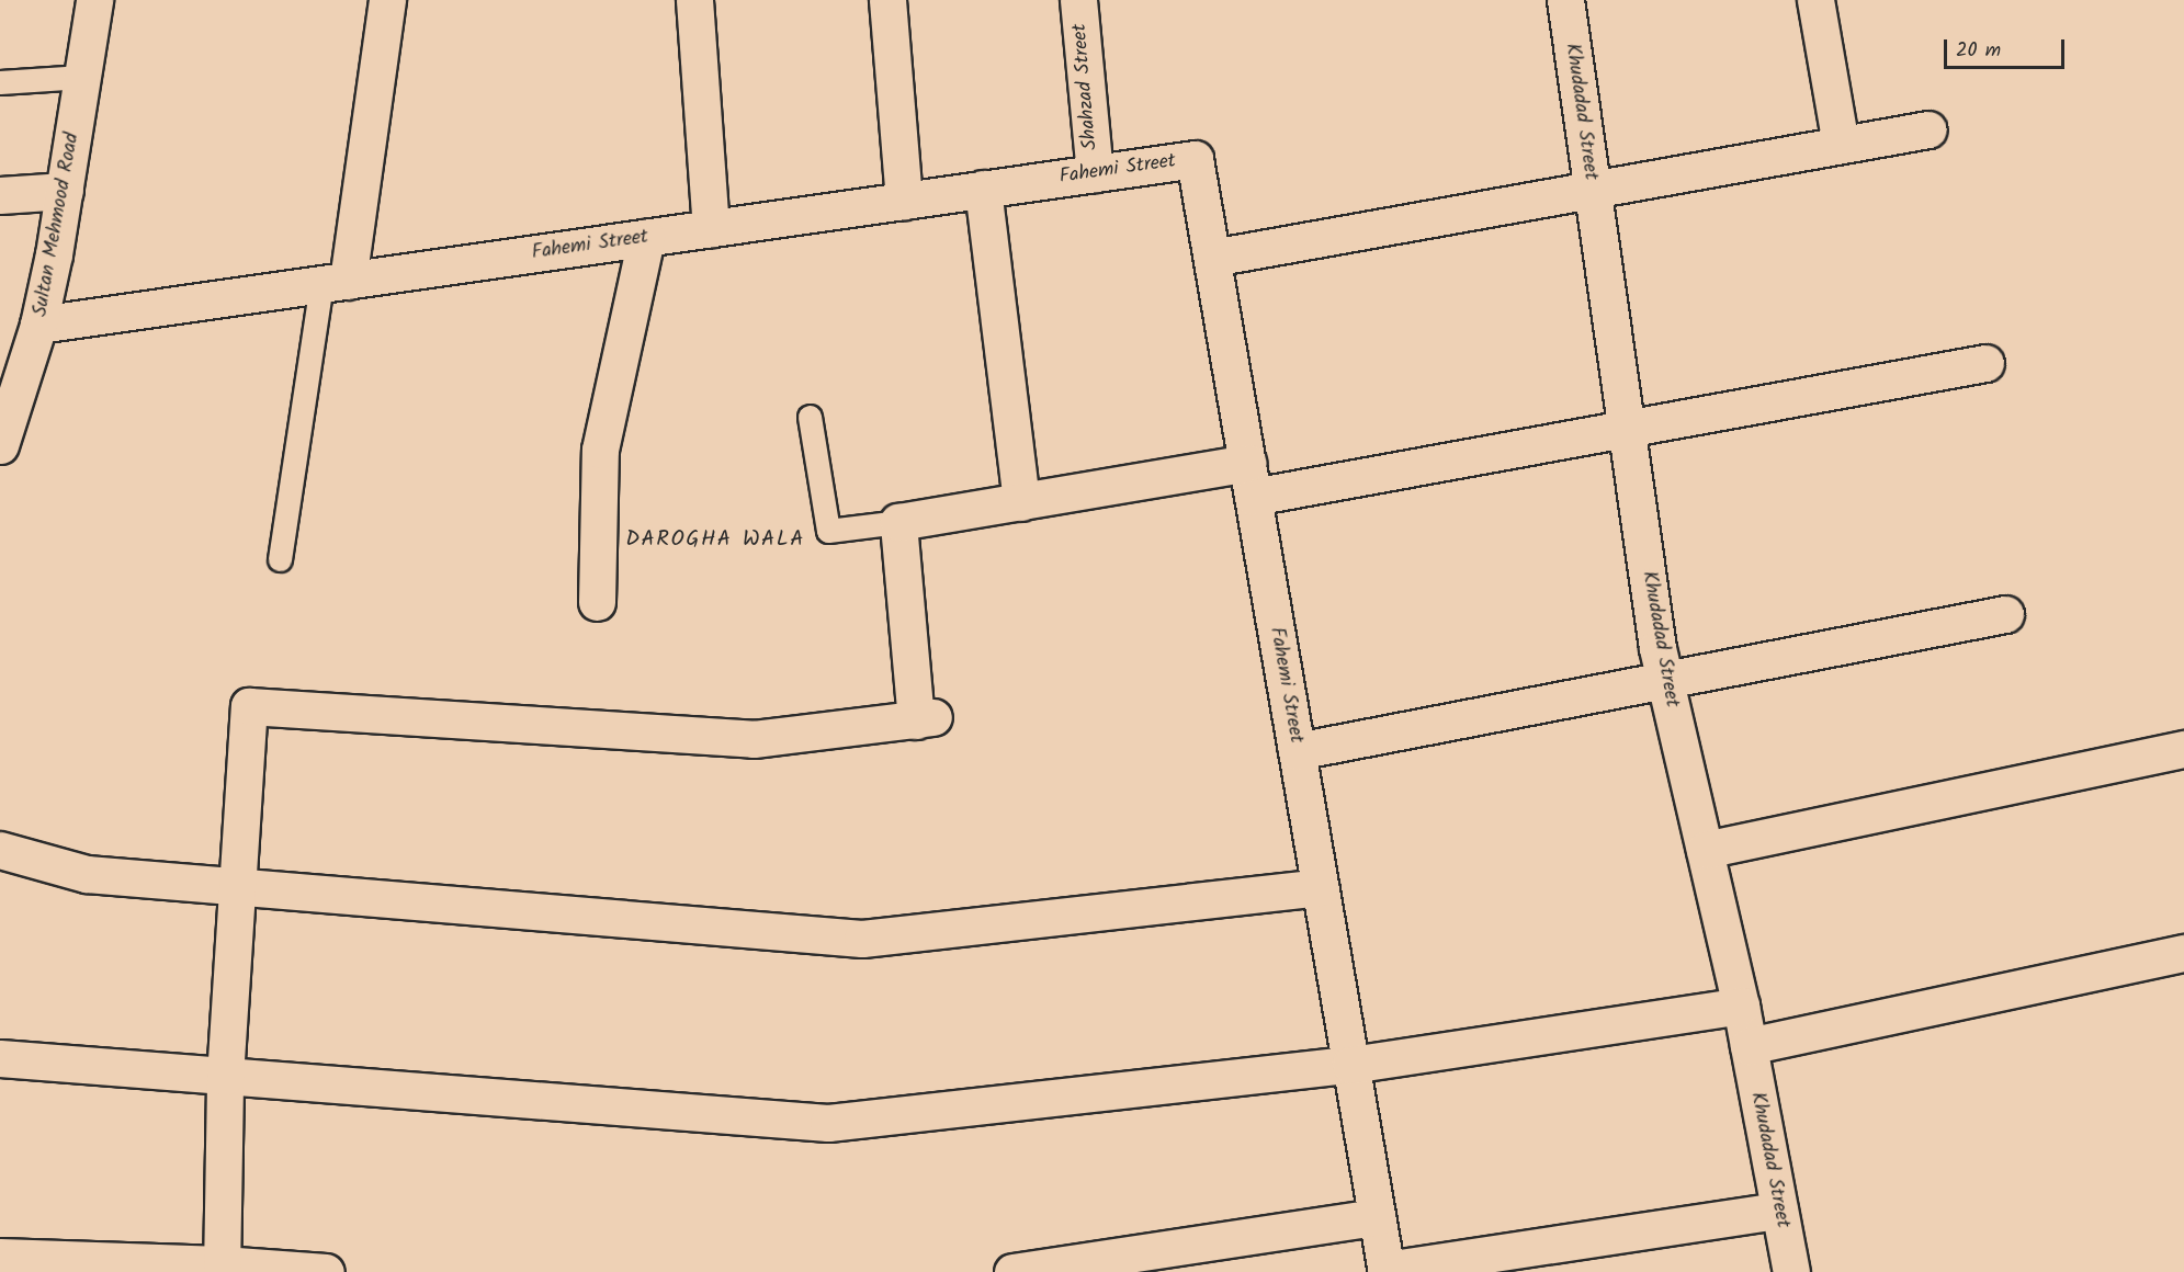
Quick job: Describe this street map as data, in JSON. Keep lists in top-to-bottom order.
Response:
{
  "streets": {
    "street": [
      "Shahzad Street",
      "Khudadad Street",
      "Fahemi Street",
      "Sultan Mehmood Road"
    ]
  },
  "crossings": [
    ["Shahzad Street", "Fahemi Street"],
    ["Fahemi Street", "Sultan Mehmood Road"]
  ],
  "districts": ["DAROGHA WALA"],
  "scale_bar": "20 m"
}
